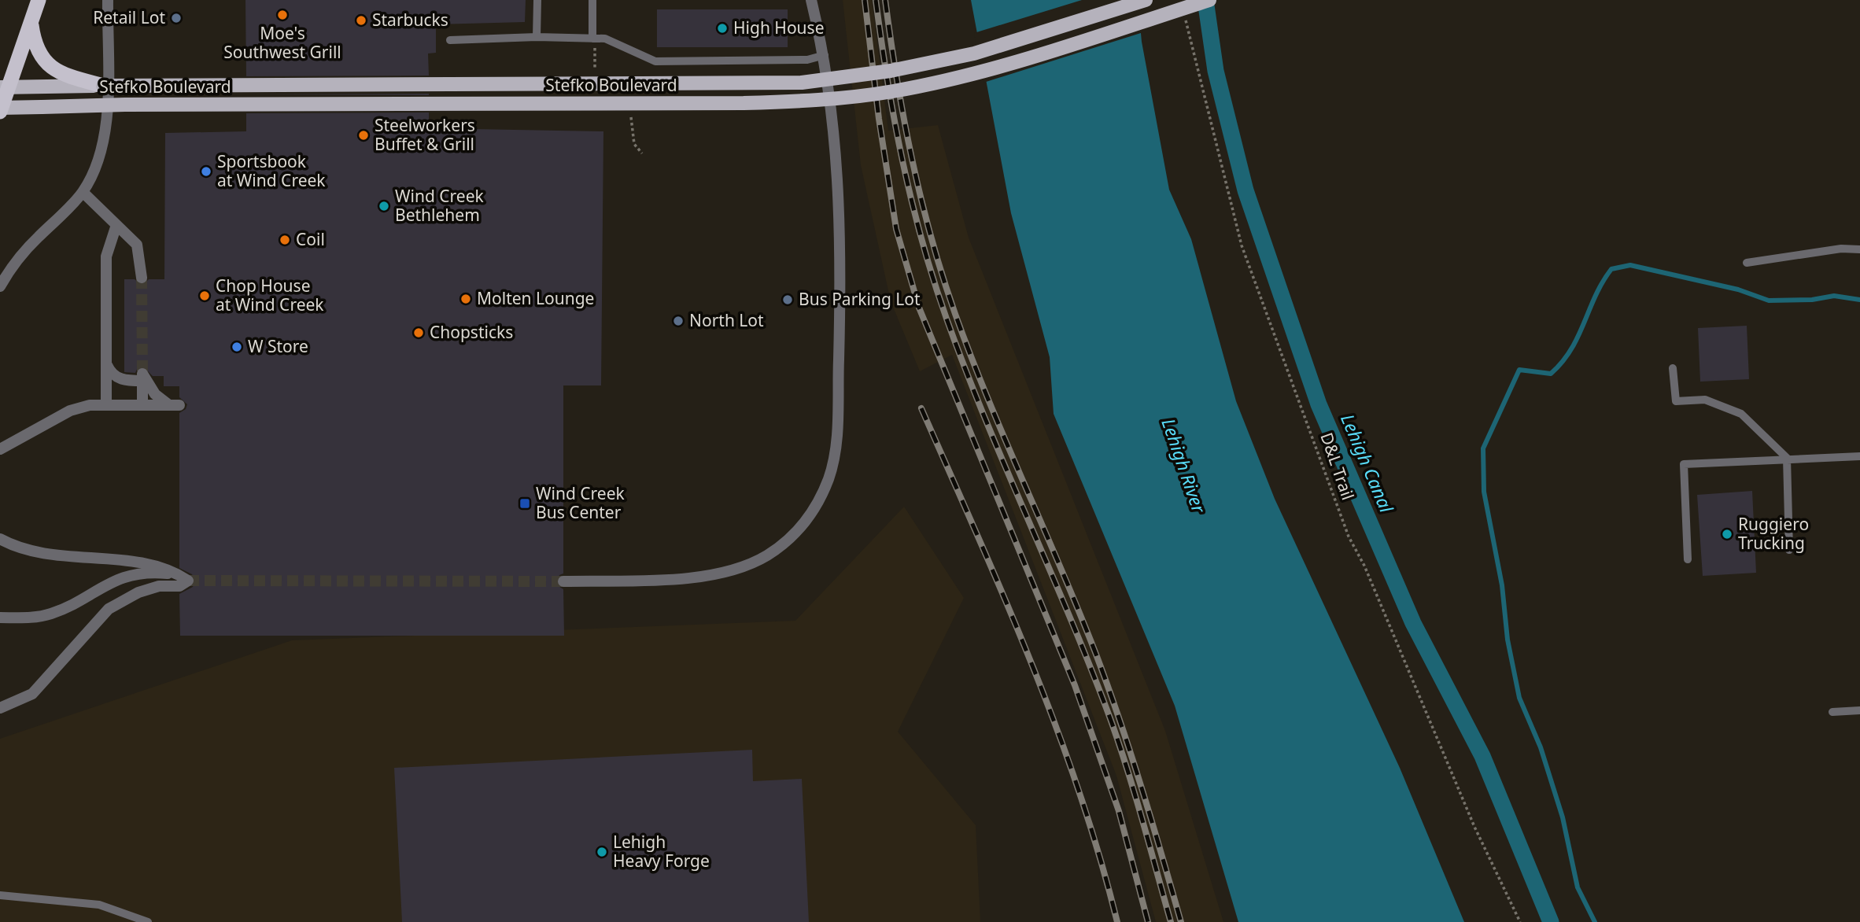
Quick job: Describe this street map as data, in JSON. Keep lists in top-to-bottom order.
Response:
{
  "streets": {
    "main road": ["Stefko Boulevard"],
    "path": ["D&L Trail"]
  },
  "water": ["Lehigh Canal", "Lehigh River"],
  "places": {
    "other": [
      "Moe's Southwest Grill",
      "Retail Lot",
      "Starbucks",
      "High House",
      "Steelworkers Buffet & Grill",
      "Sportsbook at Wind Creek",
      "Wind Creek Bethlehem",
      "Coil",
      "Chop House at Wind Creek",
      "Molten Lounge",
      "Bus Parking Lot",
      "North Lot",
      "Chopsticks",
      "W Store",
      "Ruggiero Trucking",
      "Lehigh Heavy Forge"
    ],
    "transit": ["Wind Creek Bus Center"]
  }
}
